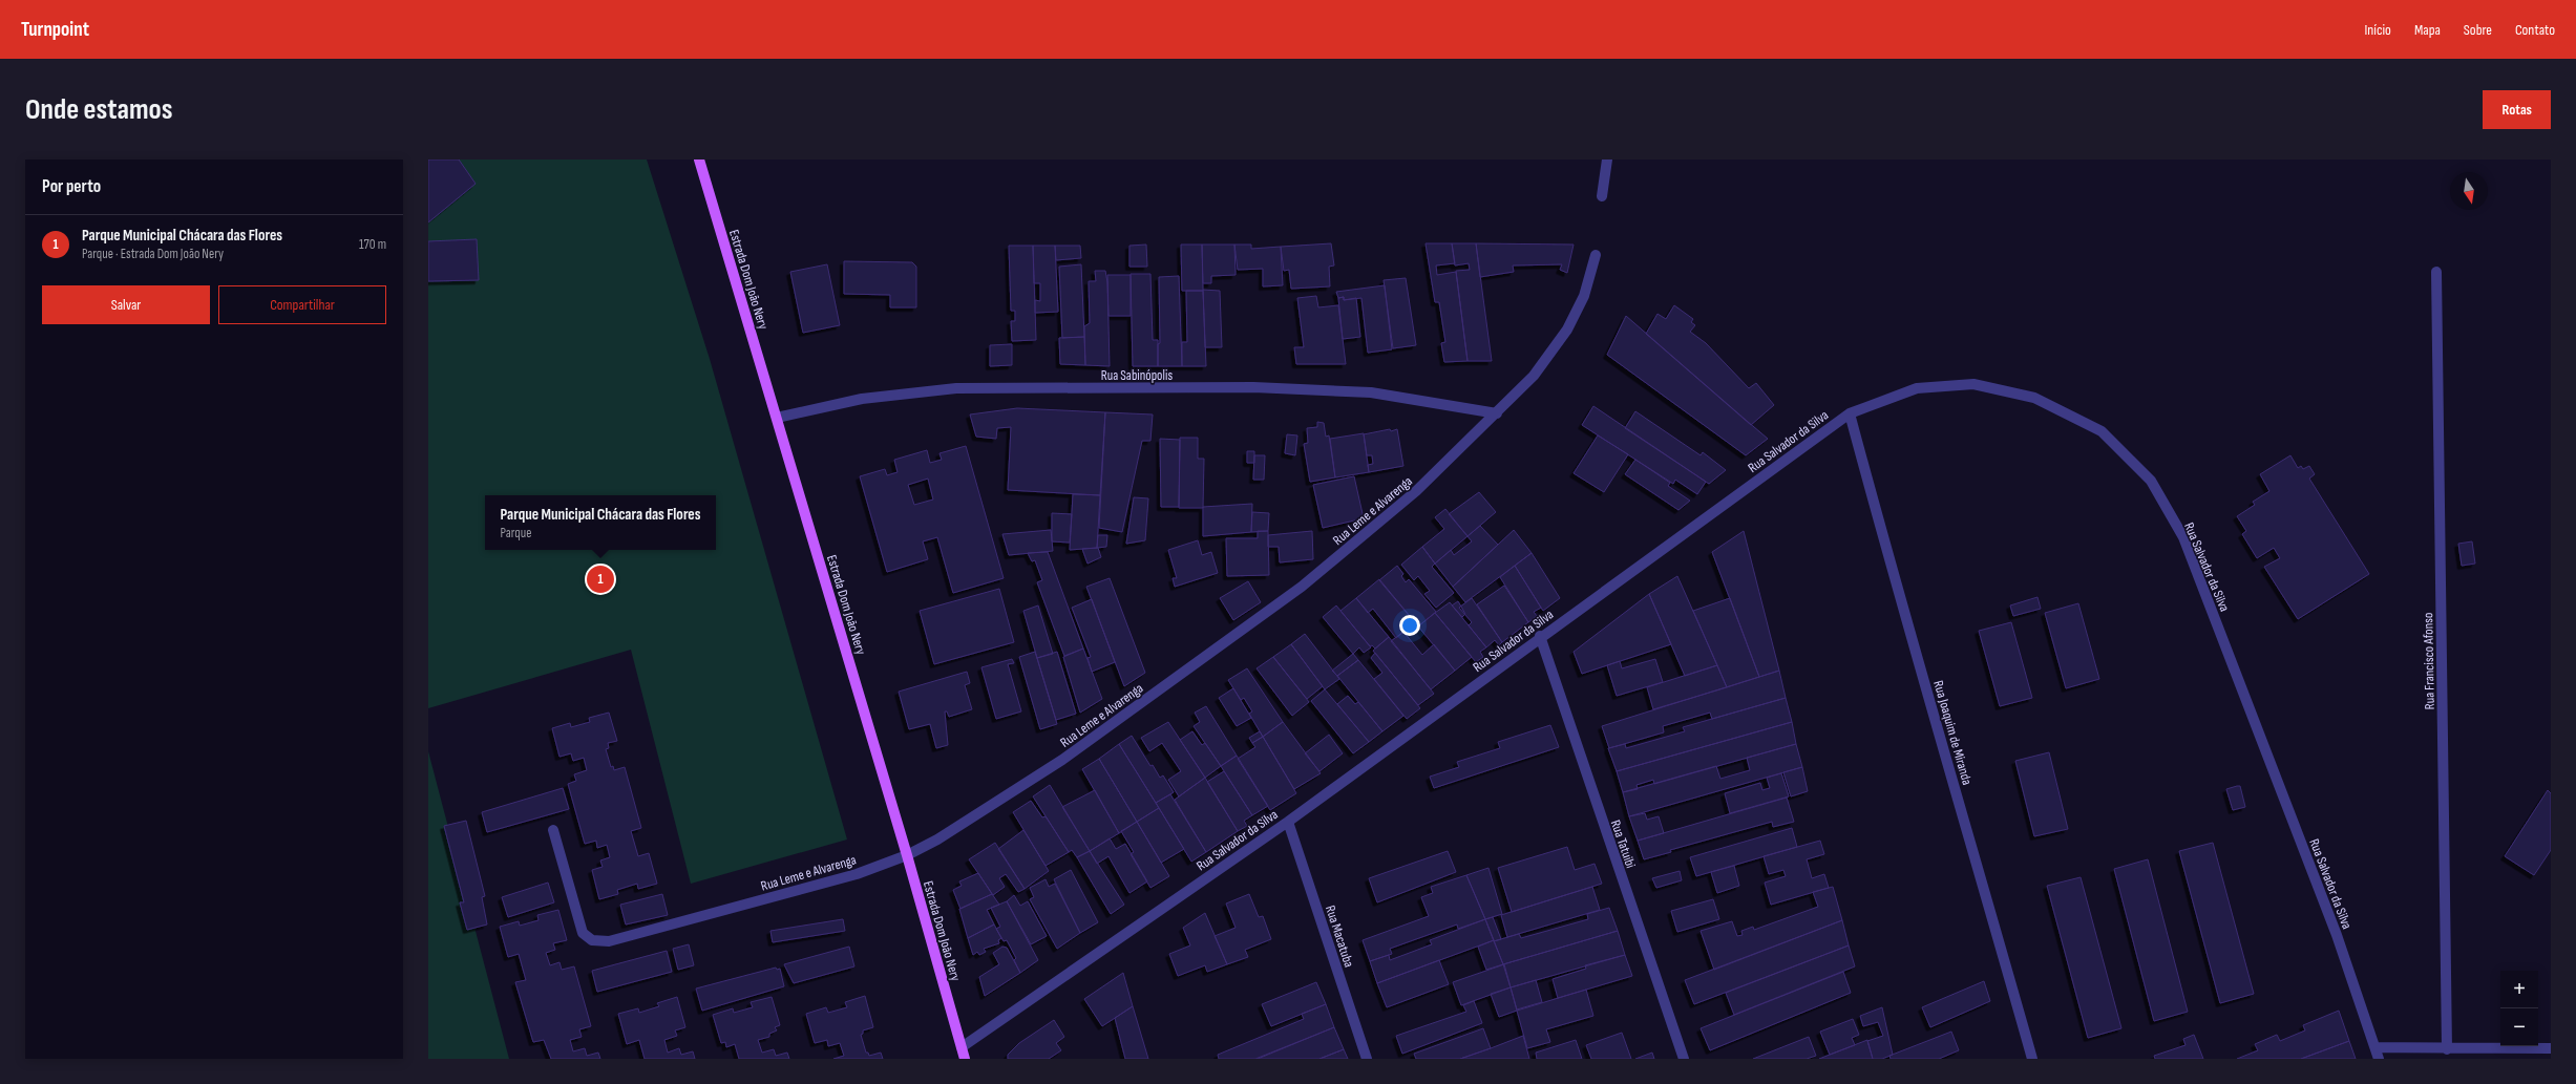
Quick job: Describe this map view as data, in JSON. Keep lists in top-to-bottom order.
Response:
{
  "streets": {
    "main road": ["Estrada Dom João Nery"],
    "street": [
      "Rua Sabinópolis",
      "Rua Salvador da Silva",
      "Rua Leme e Alvarenga",
      "Rua Francisco Afonso",
      "Rua Joaquim de Miranda",
      "Rua Tatuibi",
      "Rua Macatuba"
    ]
  },
  "crossings": [
    ["Estrada Dom João Nery", "Rua Sabinópolis"],
    ["Estrada Dom João Nery", "Rua Salvador da Silva"],
    ["Estrada Dom João Nery", "Rua Leme e Alvarenga"],
    ["Rua Sabinópolis", "Rua Leme e Alvarenga"],
    ["Rua Salvador da Silva", "Rua Joaquim de Miranda"],
    ["Rua Salvador da Silva", "Rua Tatuibi"],
    ["Rua Salvador da Silva", "Rua Macatuba"]
  ],
  "north": "bottom",
  "page": {
    "header": "Turnpoint",
    "nav": [
      "Início",
      "Mapa",
      "Sobre",
      "Contato"
    ],
    "buttons": [
      "Rotas",
      ["Salvar", "Compartilhar"]
    ],
    "title": "Onde estamos",
    "heading": "Por perto",
    "list": [
      {
        "mark": "1",
        "name": "Parque Municipal Chácara das Flores",
        "note": "Parque · Estrada Dom João Nery",
        "value": "170 m"
      }
    ],
    "popup": ["Parque Municipal Chácara das Flores", "Parque"],
    "pins": "1",
    "map_buttons": ["+", "−"]
  }
}
